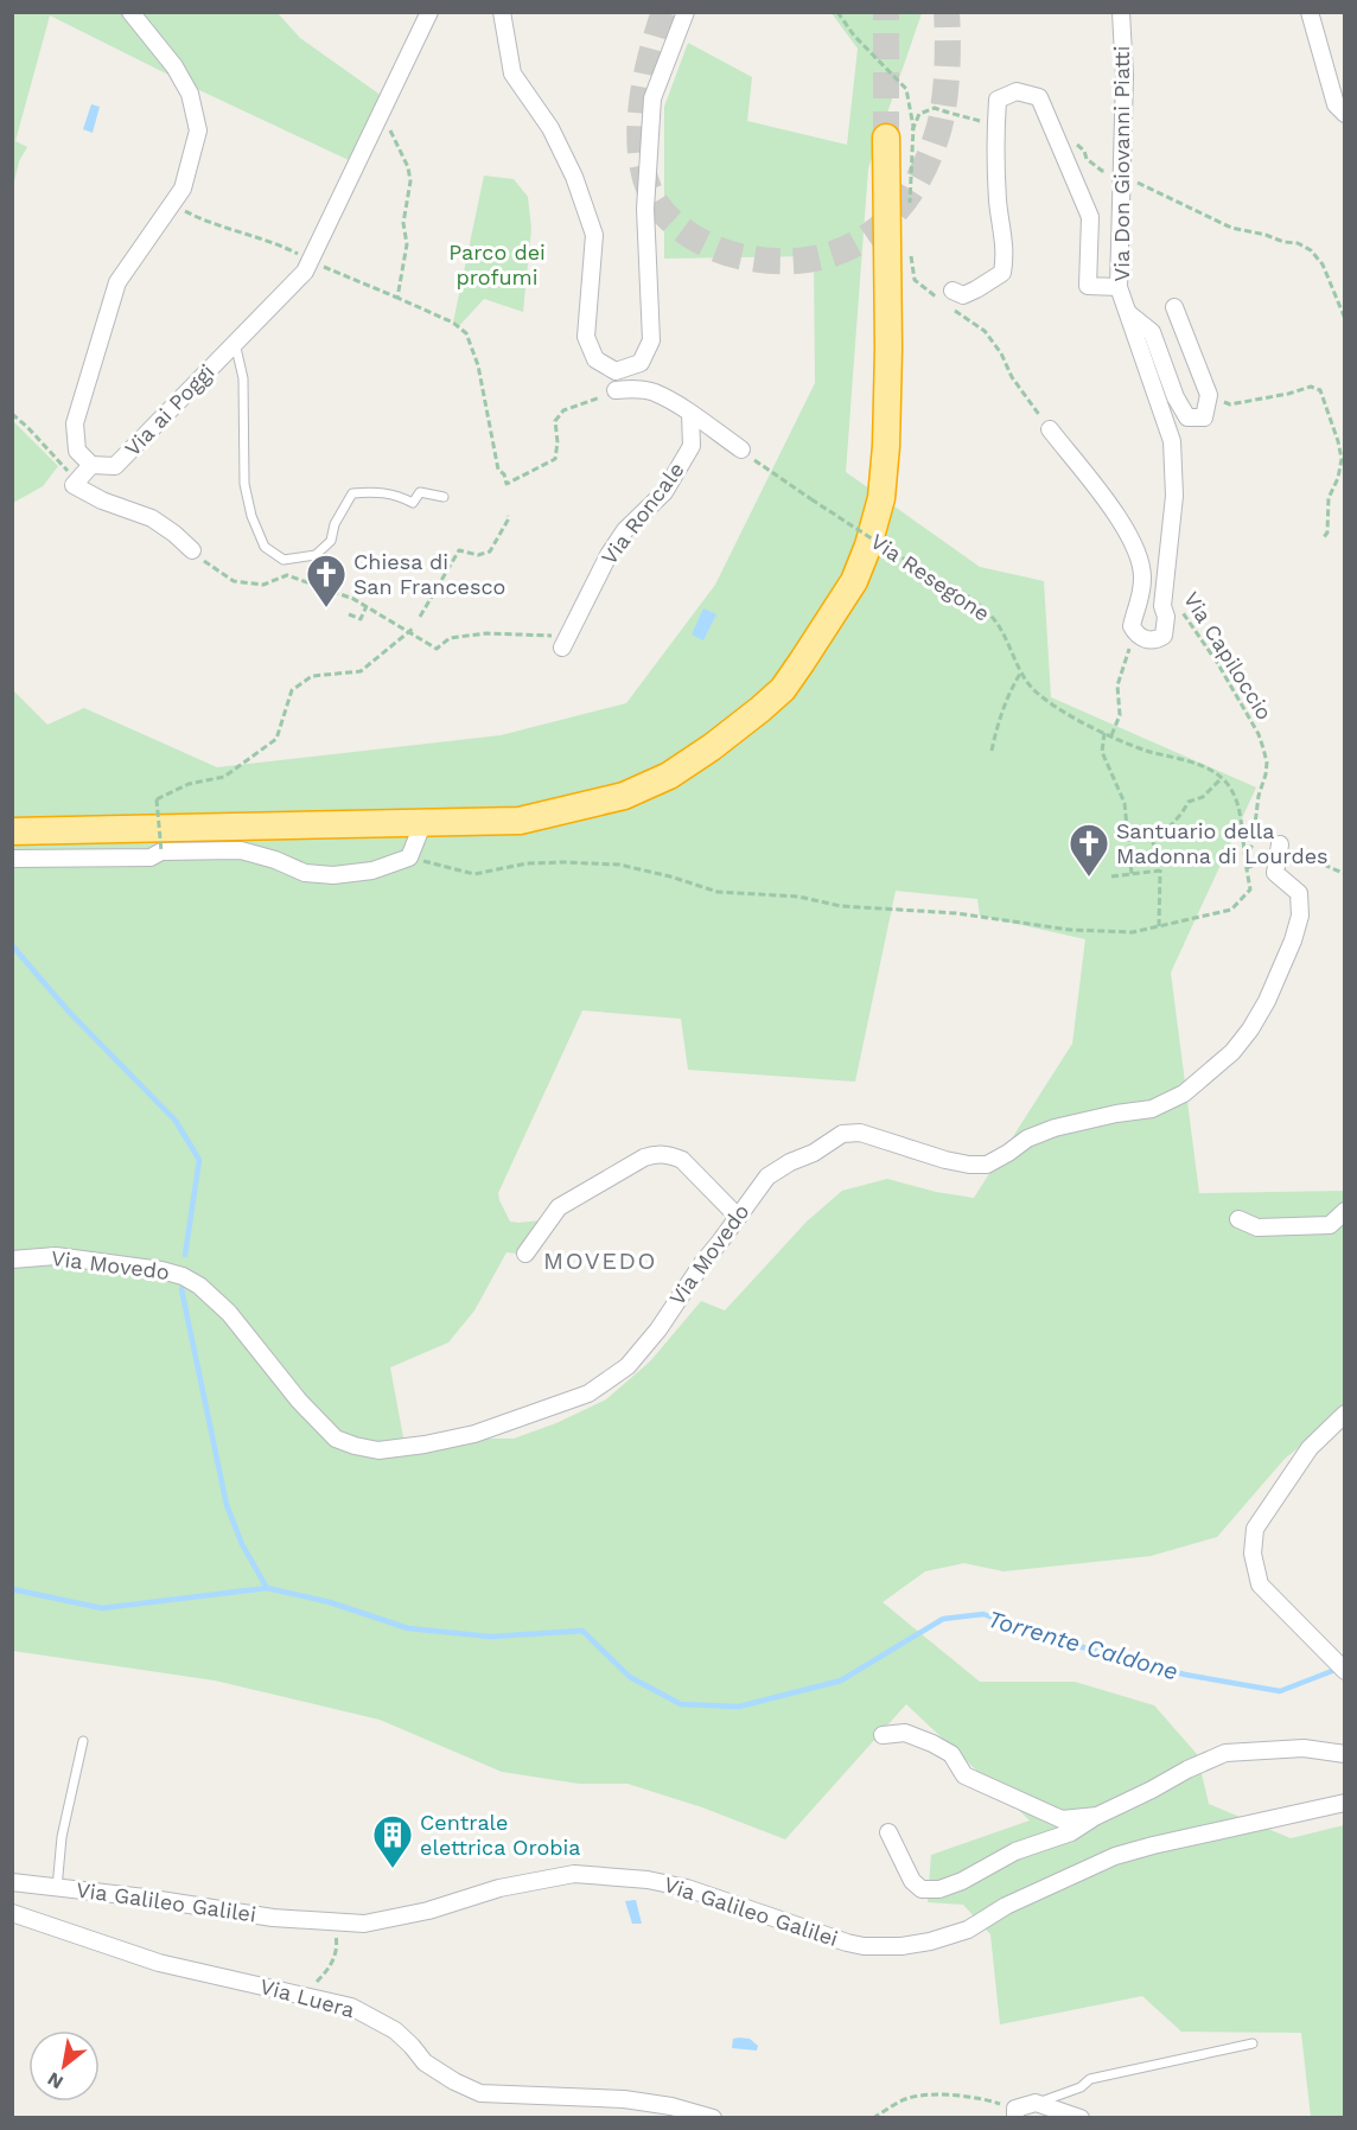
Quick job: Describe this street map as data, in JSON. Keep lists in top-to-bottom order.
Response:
{
  "streets": {
    "street": [
      "Via Don Giovanni Piatti",
      "Via ai Poggi",
      "Via Roncale",
      "Via Movedo",
      "Via Galileo Galilei",
      "Via Luera"
    ],
    "path": ["Via Resegone", "Via Capiloccio"]
  },
  "crossings": [
    ["Via Don Giovanni Piatti", "Via Capiloccio"]
  ],
  "districts": ["MOVEDO"],
  "water": ["Torrente Caldone"],
  "parks": ["Parco dei profumi"],
  "places": {
    "church": ["Chiesa di San Francesco", "Santuario della Madonna di Lourdes"],
    "building": ["Centrale elettrica Orobia"]
  },
  "north": "bottom left"
}
